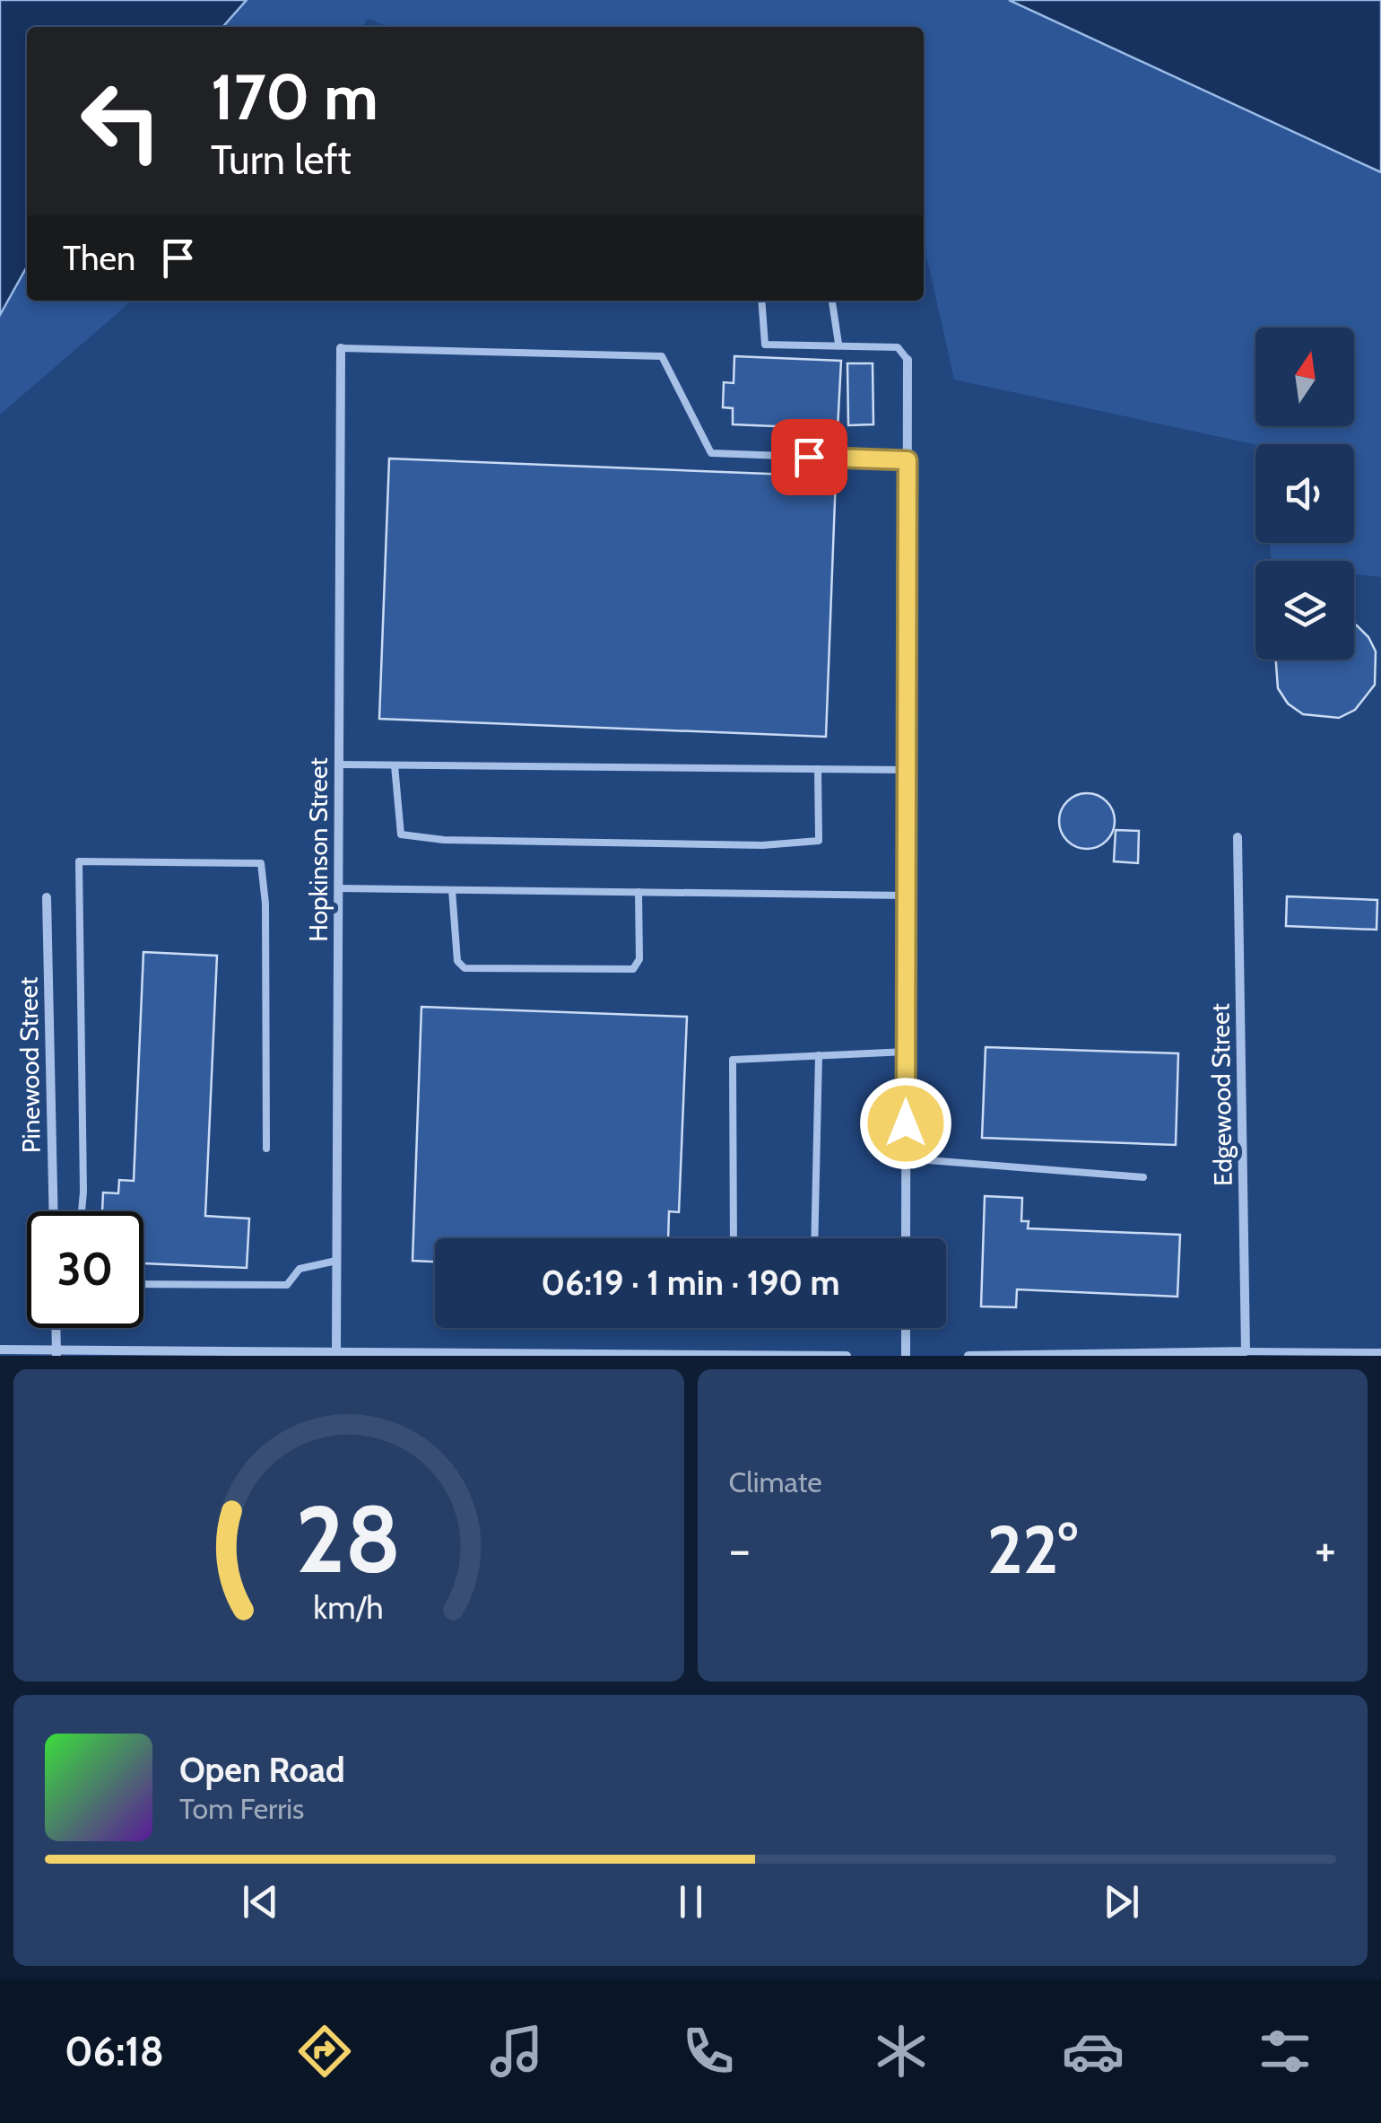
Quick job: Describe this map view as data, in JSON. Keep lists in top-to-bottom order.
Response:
{
  "streets": {
    "street": ["Hopkinson Street", "Pinewood Street", "Edgewood Street"]
  },
  "north": "top",
  "page": {
    "turn": ["170 m", "Turn left"],
    "then": "Then",
    "limit": "30",
    "trip": "06:19 · 1 min · 190 m",
    "tile": "Climate",
    "heat": ["−", "22°", "+"],
    "song": ["Open Road", "Tom Ferris"],
    "tabs": "06:18",
    "gauge": ["28", "km/h"]
  }
}
